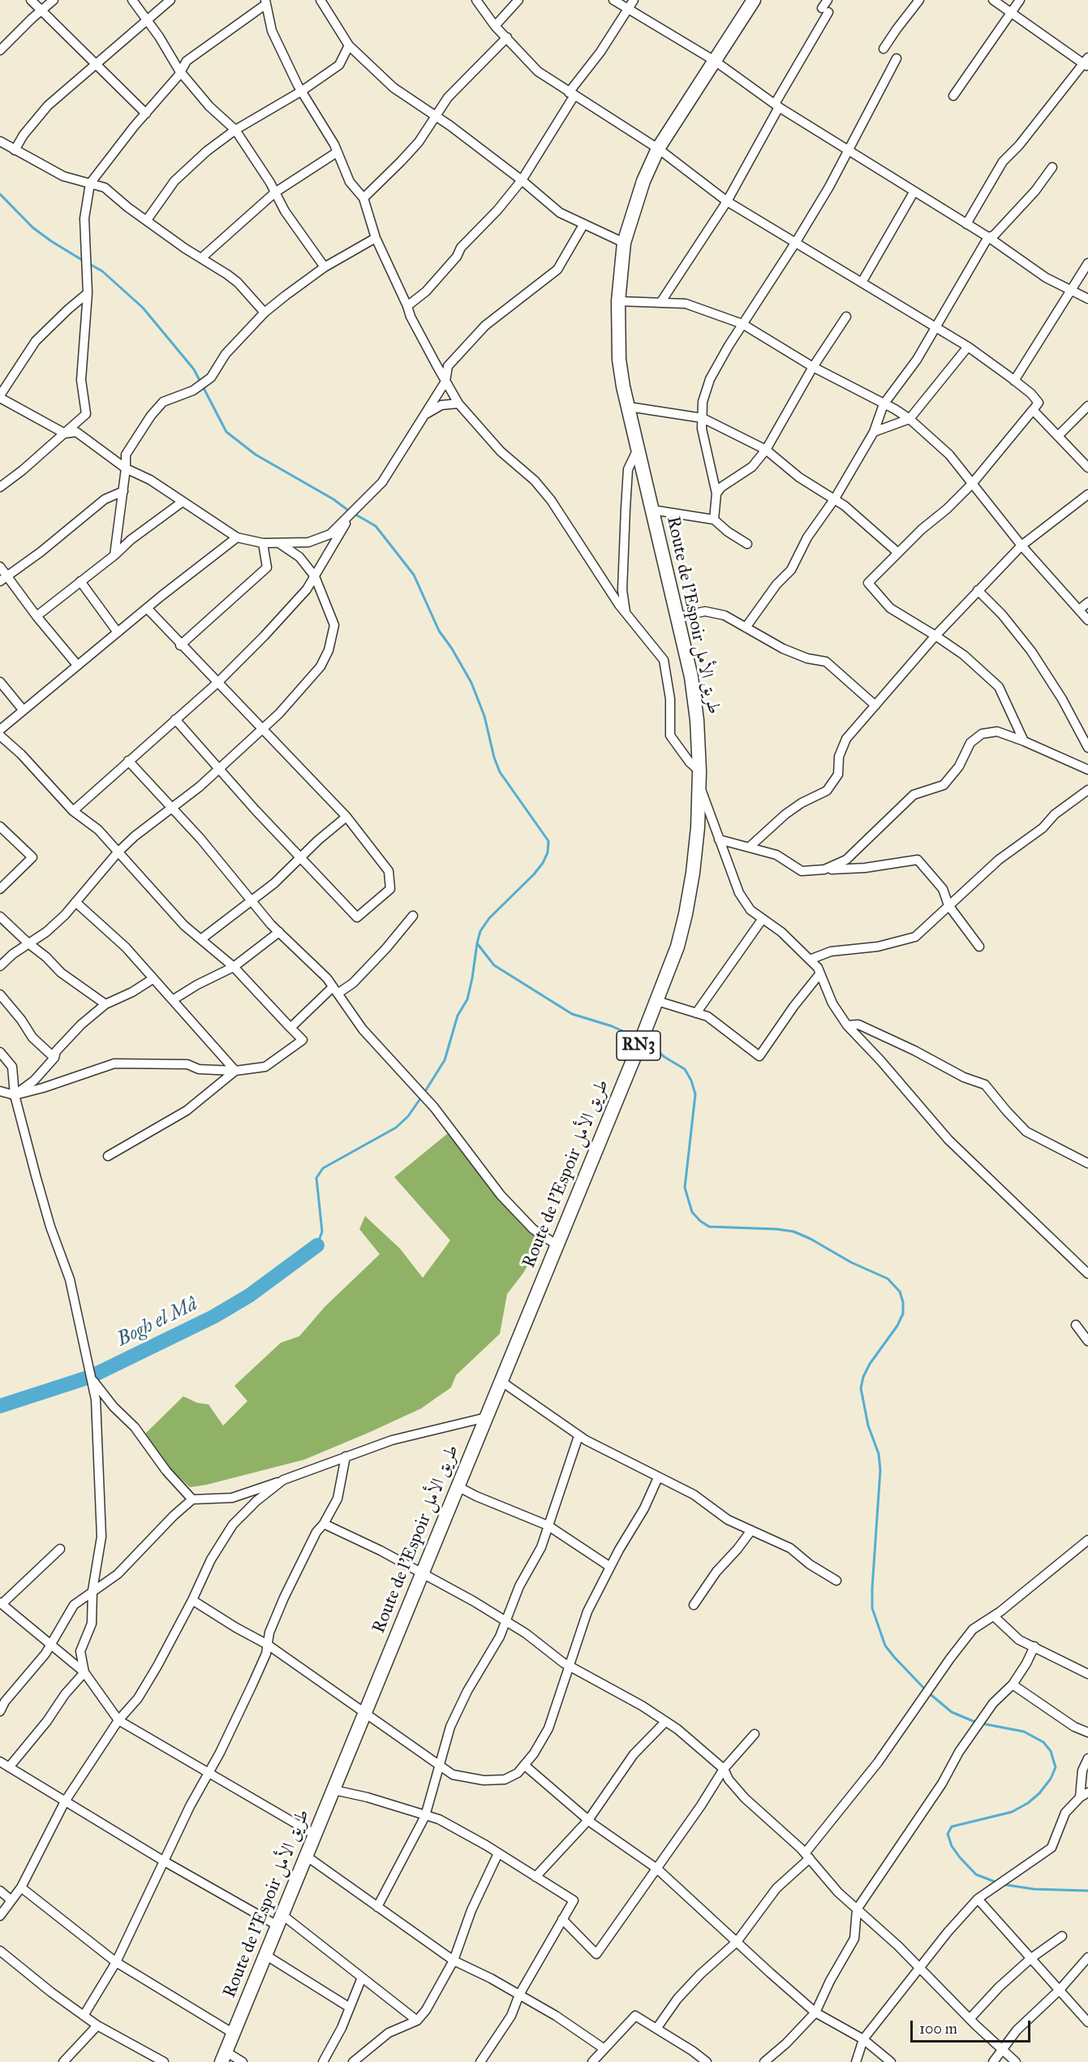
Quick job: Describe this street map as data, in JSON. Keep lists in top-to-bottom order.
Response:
{
  "streets": {
    "highway": ["Route de l’Espoir طريق الأمل", "RN3"]
  },
  "water": ["Bogh el Mâ"],
  "scale_bar": "100 m"
}
